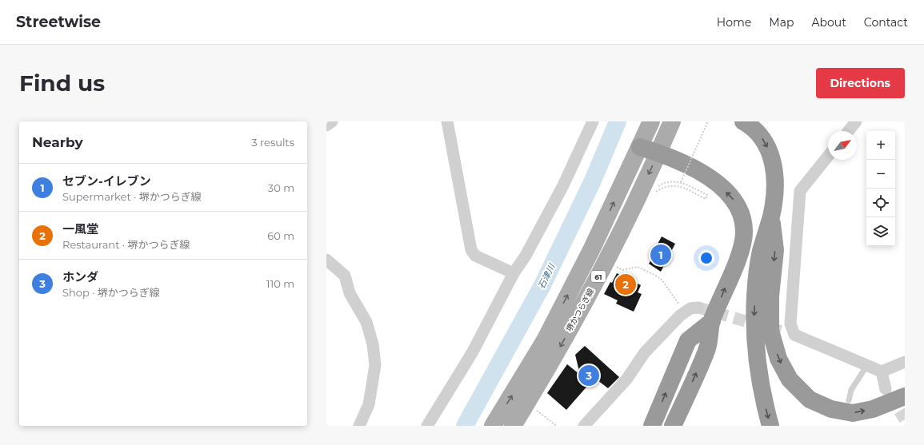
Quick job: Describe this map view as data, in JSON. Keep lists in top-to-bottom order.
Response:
{
  "streets": {
    "main road": ["61", "堺かつらぎ線"]
  },
  "water": ["石津川"],
  "north": "top right",
  "page": {
    "header": "Streetwise",
    "nav": [
      "Home",
      "Map",
      "About",
      "Contact"
    ],
    "buttons": "Directions",
    "title": "Find us",
    "heading": ["Nearby", "3 results"],
    "map_buttons": ["+", "−"],
    "list": [
      {
        "mark": "1",
        "name": "セブン-イレブン",
        "note": "Supermarket · 堺かつらぎ線",
        "value": "30 m"
      },
      {
        "mark": "2",
        "name": "一風堂",
        "note": "Restaurant · 堺かつらぎ線",
        "value": "60 m"
      },
      {
        "mark": "3",
        "name": "ホンダ",
        "note": "Shop · 堺かつらぎ線",
        "value": "110 m"
      }
    ],
    "pins": ["1", "2", "3"]
  }
}
